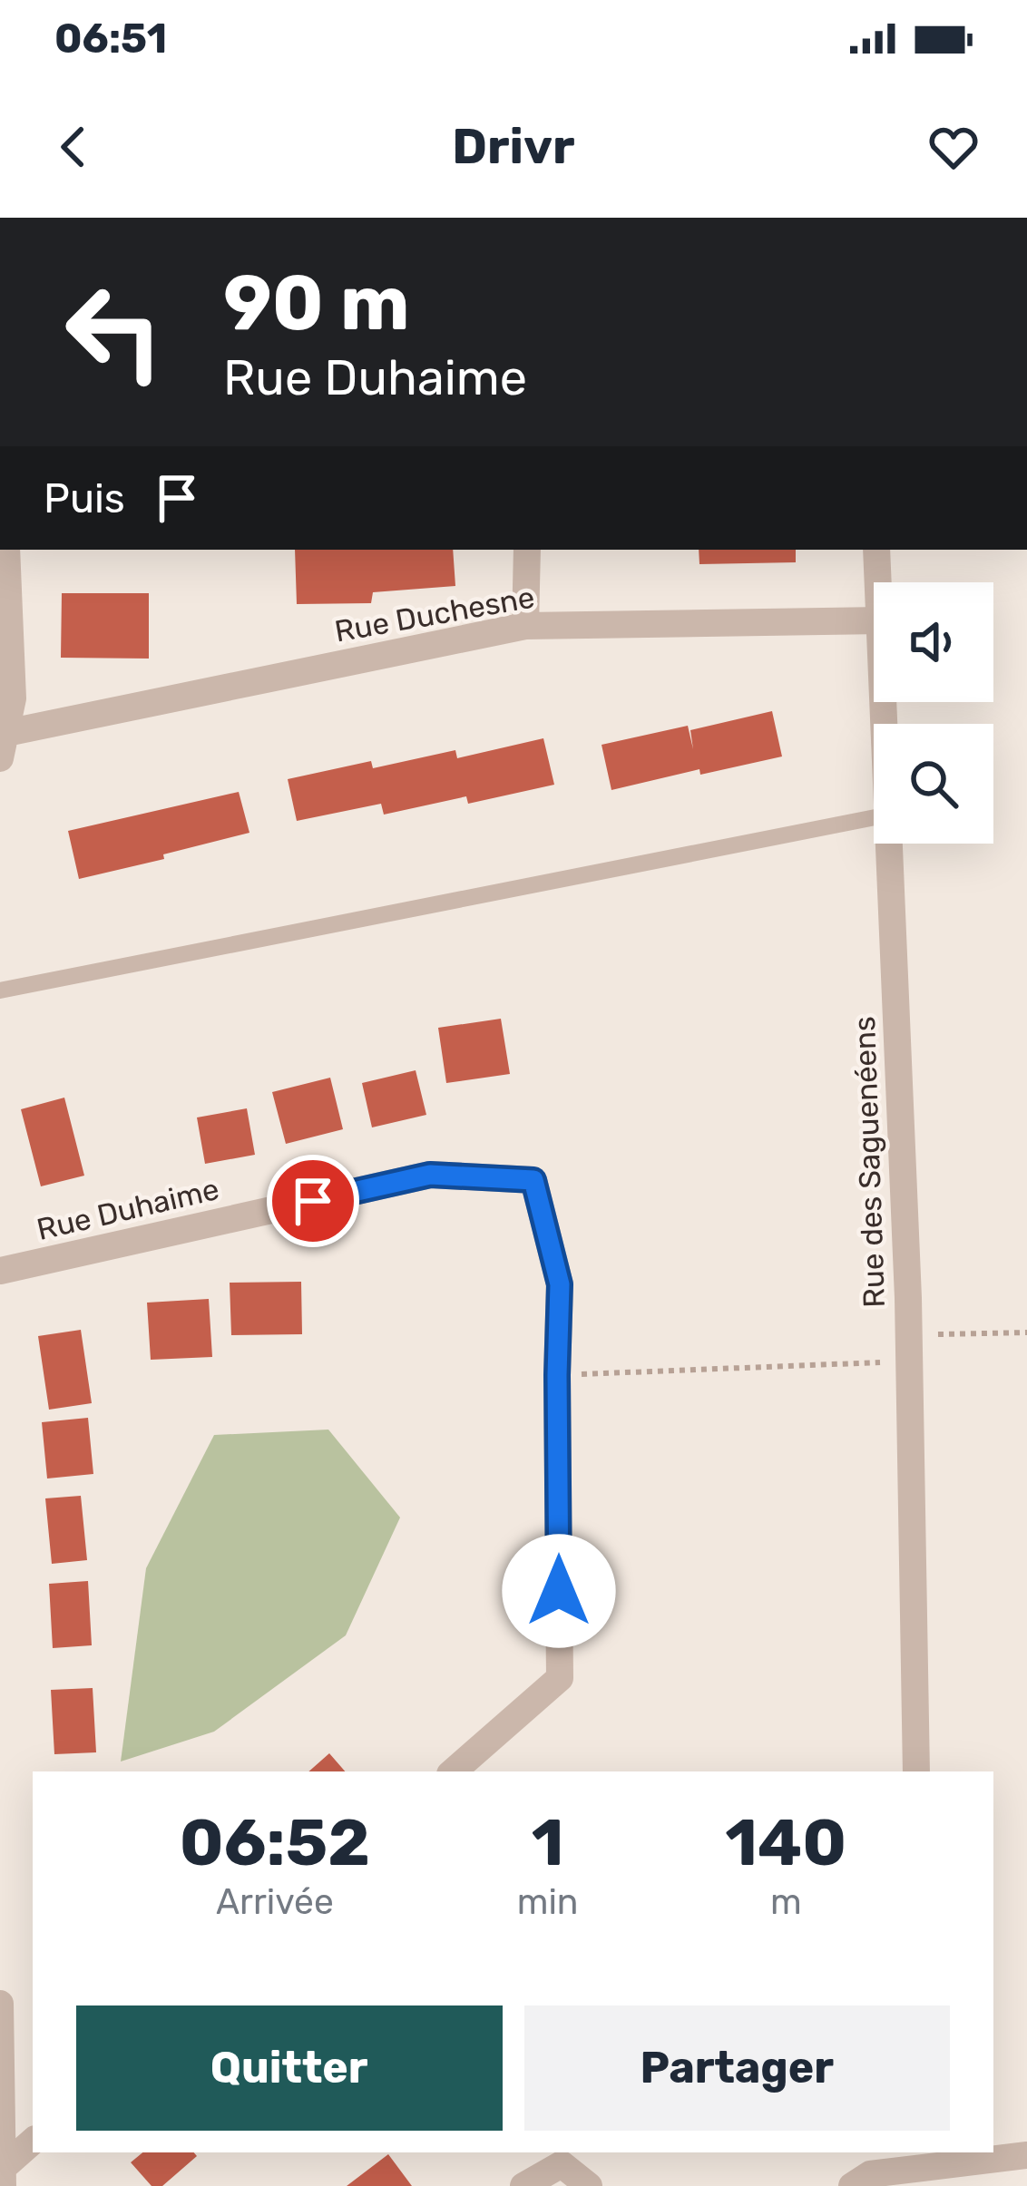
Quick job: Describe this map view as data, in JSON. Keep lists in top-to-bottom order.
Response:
{
  "streets": {
    "street": ["Rue Duchesne", "Rue des Saguenéens", "Rue Duhaime"]
  },
  "page": {
    "status": "06:51",
    "header": "Drivr",
    "turn": ["90 m", "Rue Duhaime"],
    "then": "Puis",
    "eta": [
      "06:52",
      "Arrivée",
      "1",
      "min",
      "140",
      "m"
    ],
    "buttons": ["Quitter", "Partager"]
  }
}
